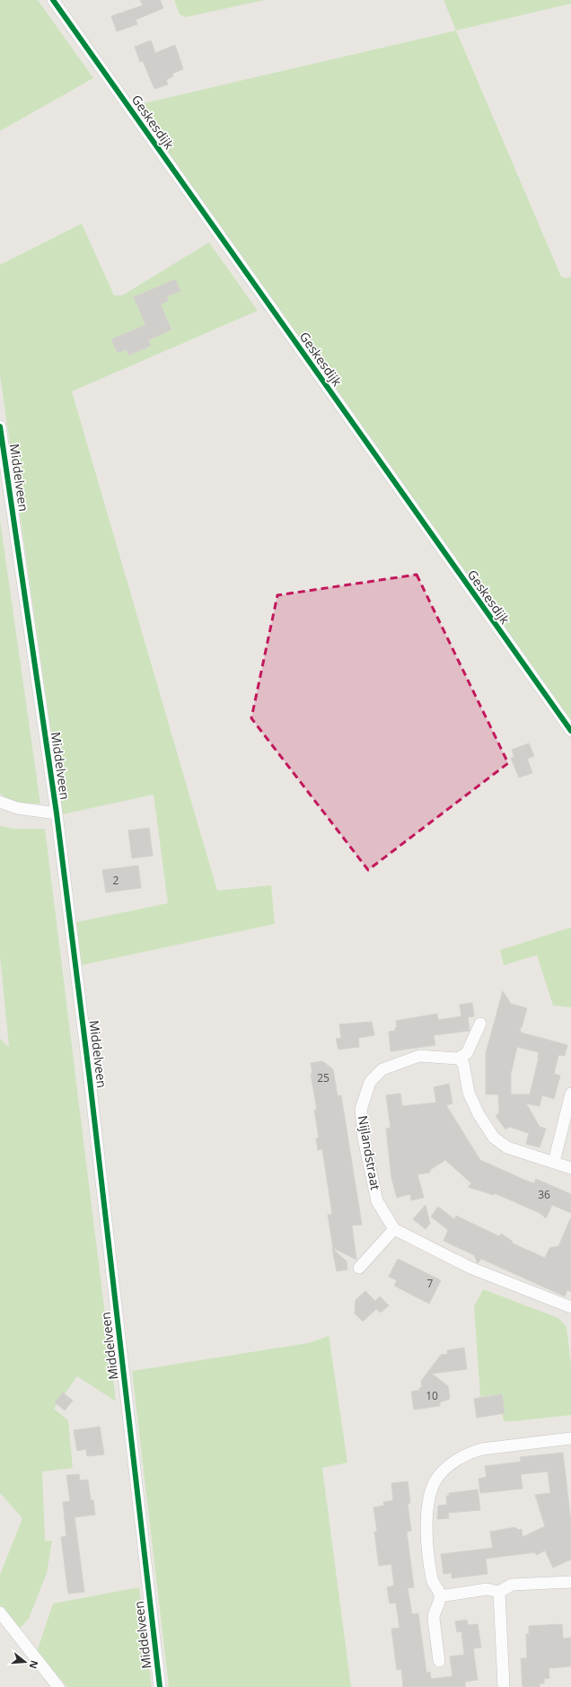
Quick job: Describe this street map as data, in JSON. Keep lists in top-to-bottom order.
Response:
{
  "streets": {
    "street": ["Geskesdijk", "Middelveen", "Nijlandstraat"]
  },
  "house_numbers": [
    "2",
    "25",
    "36",
    "7",
    "10"
  ],
  "north": "right"
}
